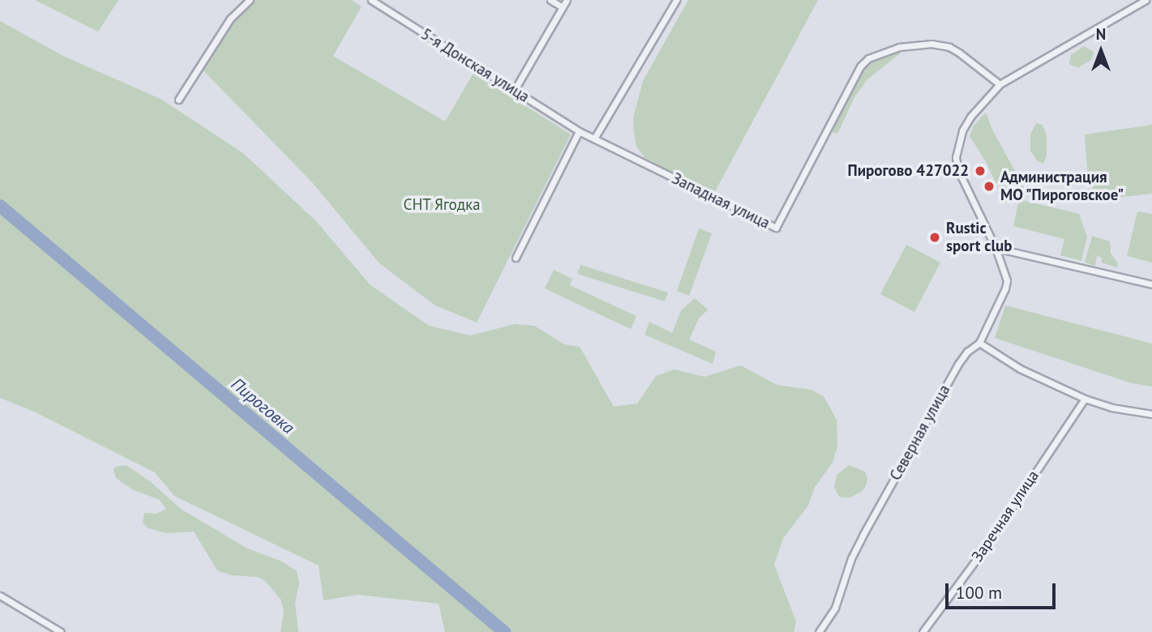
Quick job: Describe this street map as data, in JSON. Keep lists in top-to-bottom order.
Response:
{
  "streets": {
    "street": [
      "5-я Донская улица",
      "Западная улица",
      "Северная улица",
      "Заречная улица"
    ]
  },
  "crossings": [
    ["5-я Донская улица", "Западная улица"],
    ["Западная улица", "Северная улица"]
  ],
  "water": ["Пироговка"],
  "parks": ["СНТ Ягодка"],
  "places": ["Пирогово 427022", "Администрация МО \"Пироговское\"", "Rustic sport club"],
  "scale_bar": "100 m",
  "north": "top"
}
